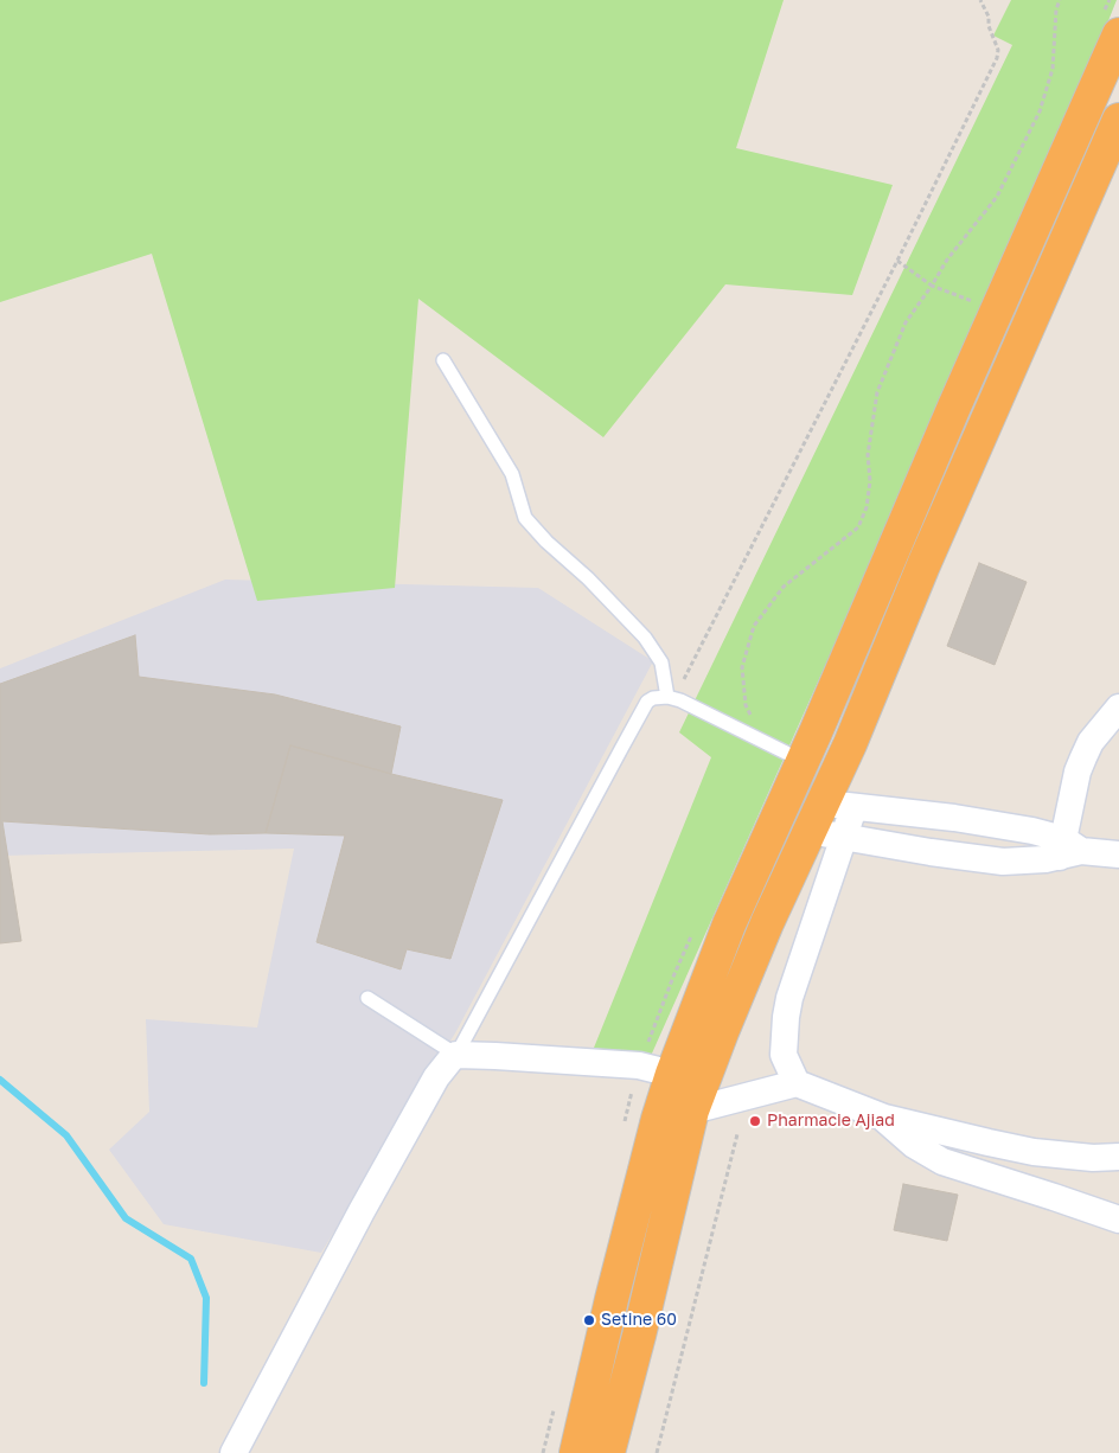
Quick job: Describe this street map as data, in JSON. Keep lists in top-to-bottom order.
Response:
{
  "places": ["Pharmacie Ajiad", "Setine 60"]
}
